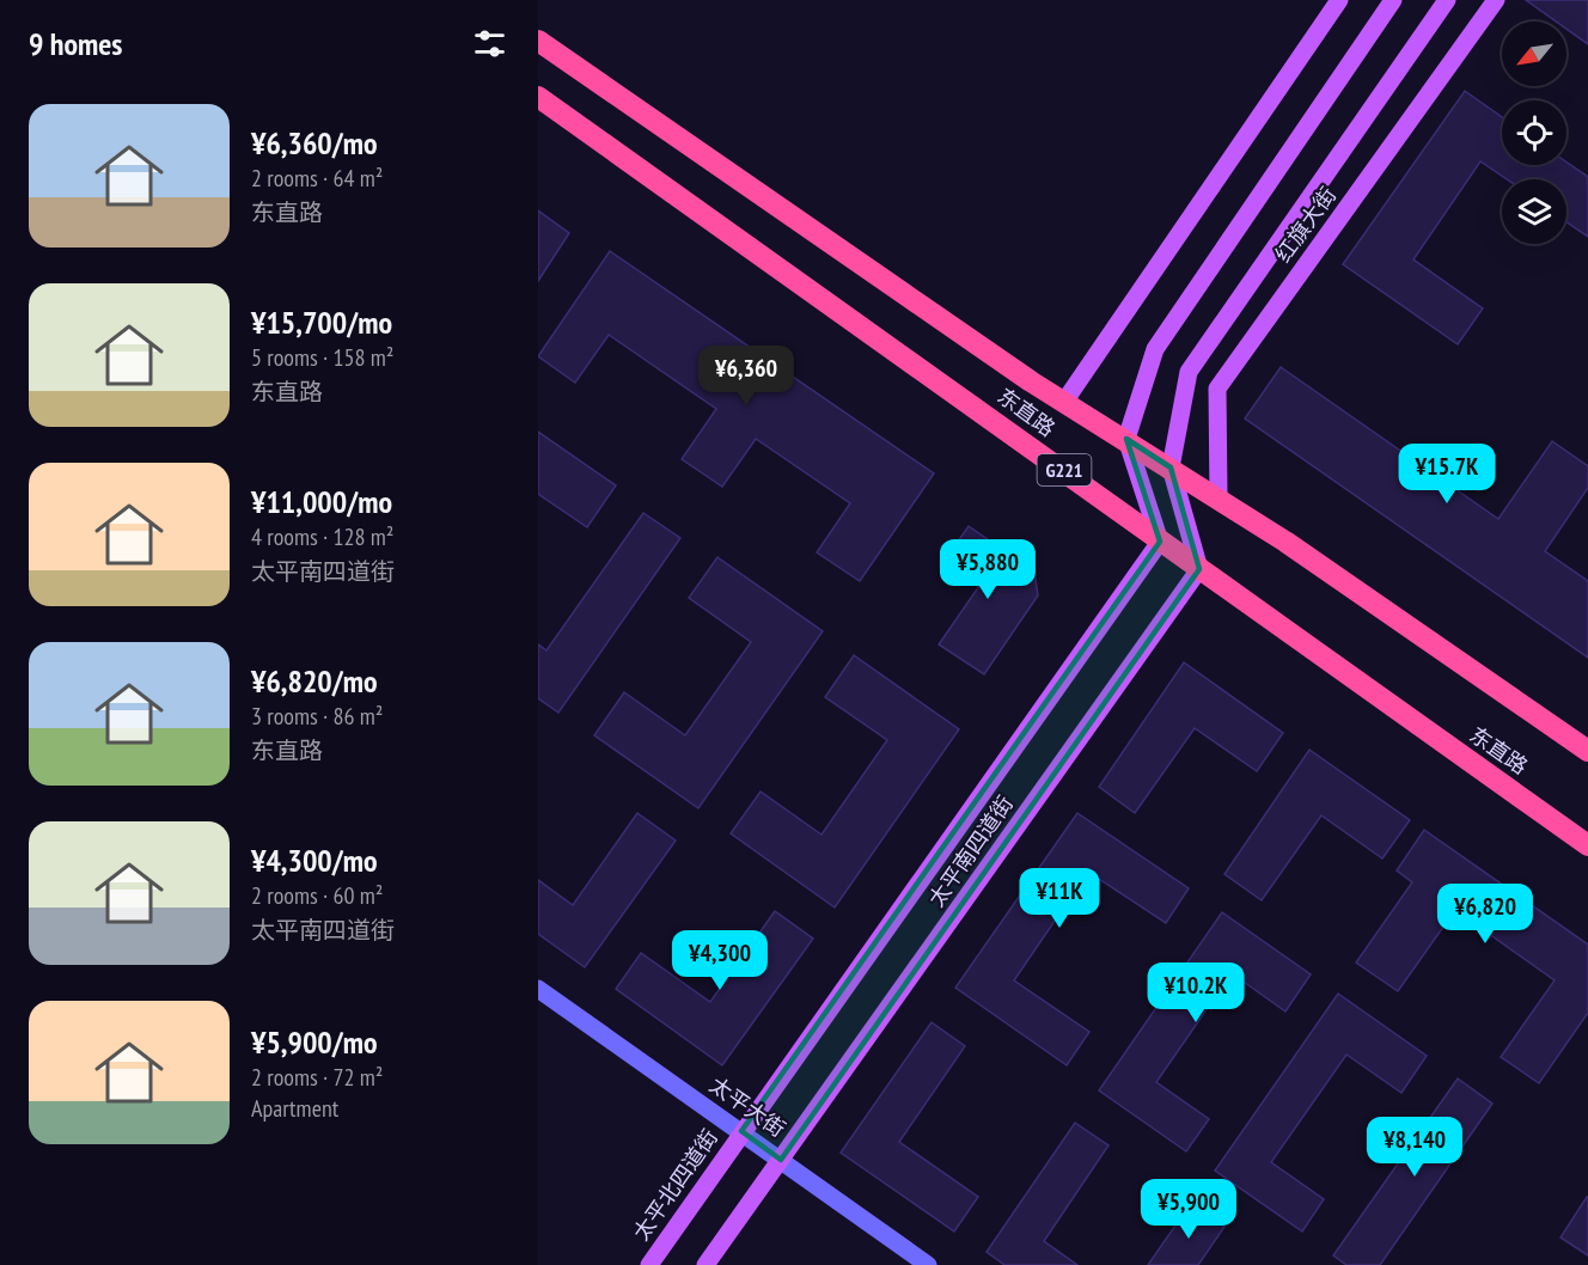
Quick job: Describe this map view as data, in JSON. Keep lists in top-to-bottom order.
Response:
{
  "streets": {
    "highway": ["东直路", "G221"],
    "main road": [
      "红旗大街",
      "太平南四道街",
      "太平大街",
      "太平北四道街"
    ]
  },
  "crossings": [
    ["红旗大街", "东直路"],
    ["东直路", "太平南四道街"],
    ["太平南四道街", "太平大街"],
    ["太平南四道街", "太平北四道街"],
    ["太平大街", "太平北四道街"]
  ],
  "north": "bottom left",
  "page": {
    "heading": "9 homes",
    "list": [
      {
        "name": "¥6,360/mo",
        "note": "2 rooms · 64 m² · 东直路"
      },
      {
        "name": "¥15,700/mo",
        "note": "5 rooms · 158 m² · 东直路"
      },
      {
        "name": "¥11,000/mo",
        "note": "4 rooms · 128 m² · 太平南四道街"
      },
      {
        "name": "¥6,820/mo",
        "note": "3 rooms · 86 m² · 东直路"
      },
      {
        "name": "¥4,300/mo",
        "note": "2 rooms · 60 m² · 太平南四道街"
      },
      {
        "name": "¥5,900/mo",
        "note": "2 rooms · 72 m² · Apartment"
      }
    ],
    "price": [
      "¥6,360",
      "¥15.7K",
      "¥5,880",
      "¥11K",
      "¥6,820",
      "¥4,300",
      "¥10.2K",
      "¥8,140",
      "¥5,900"
    ]
  }
}
